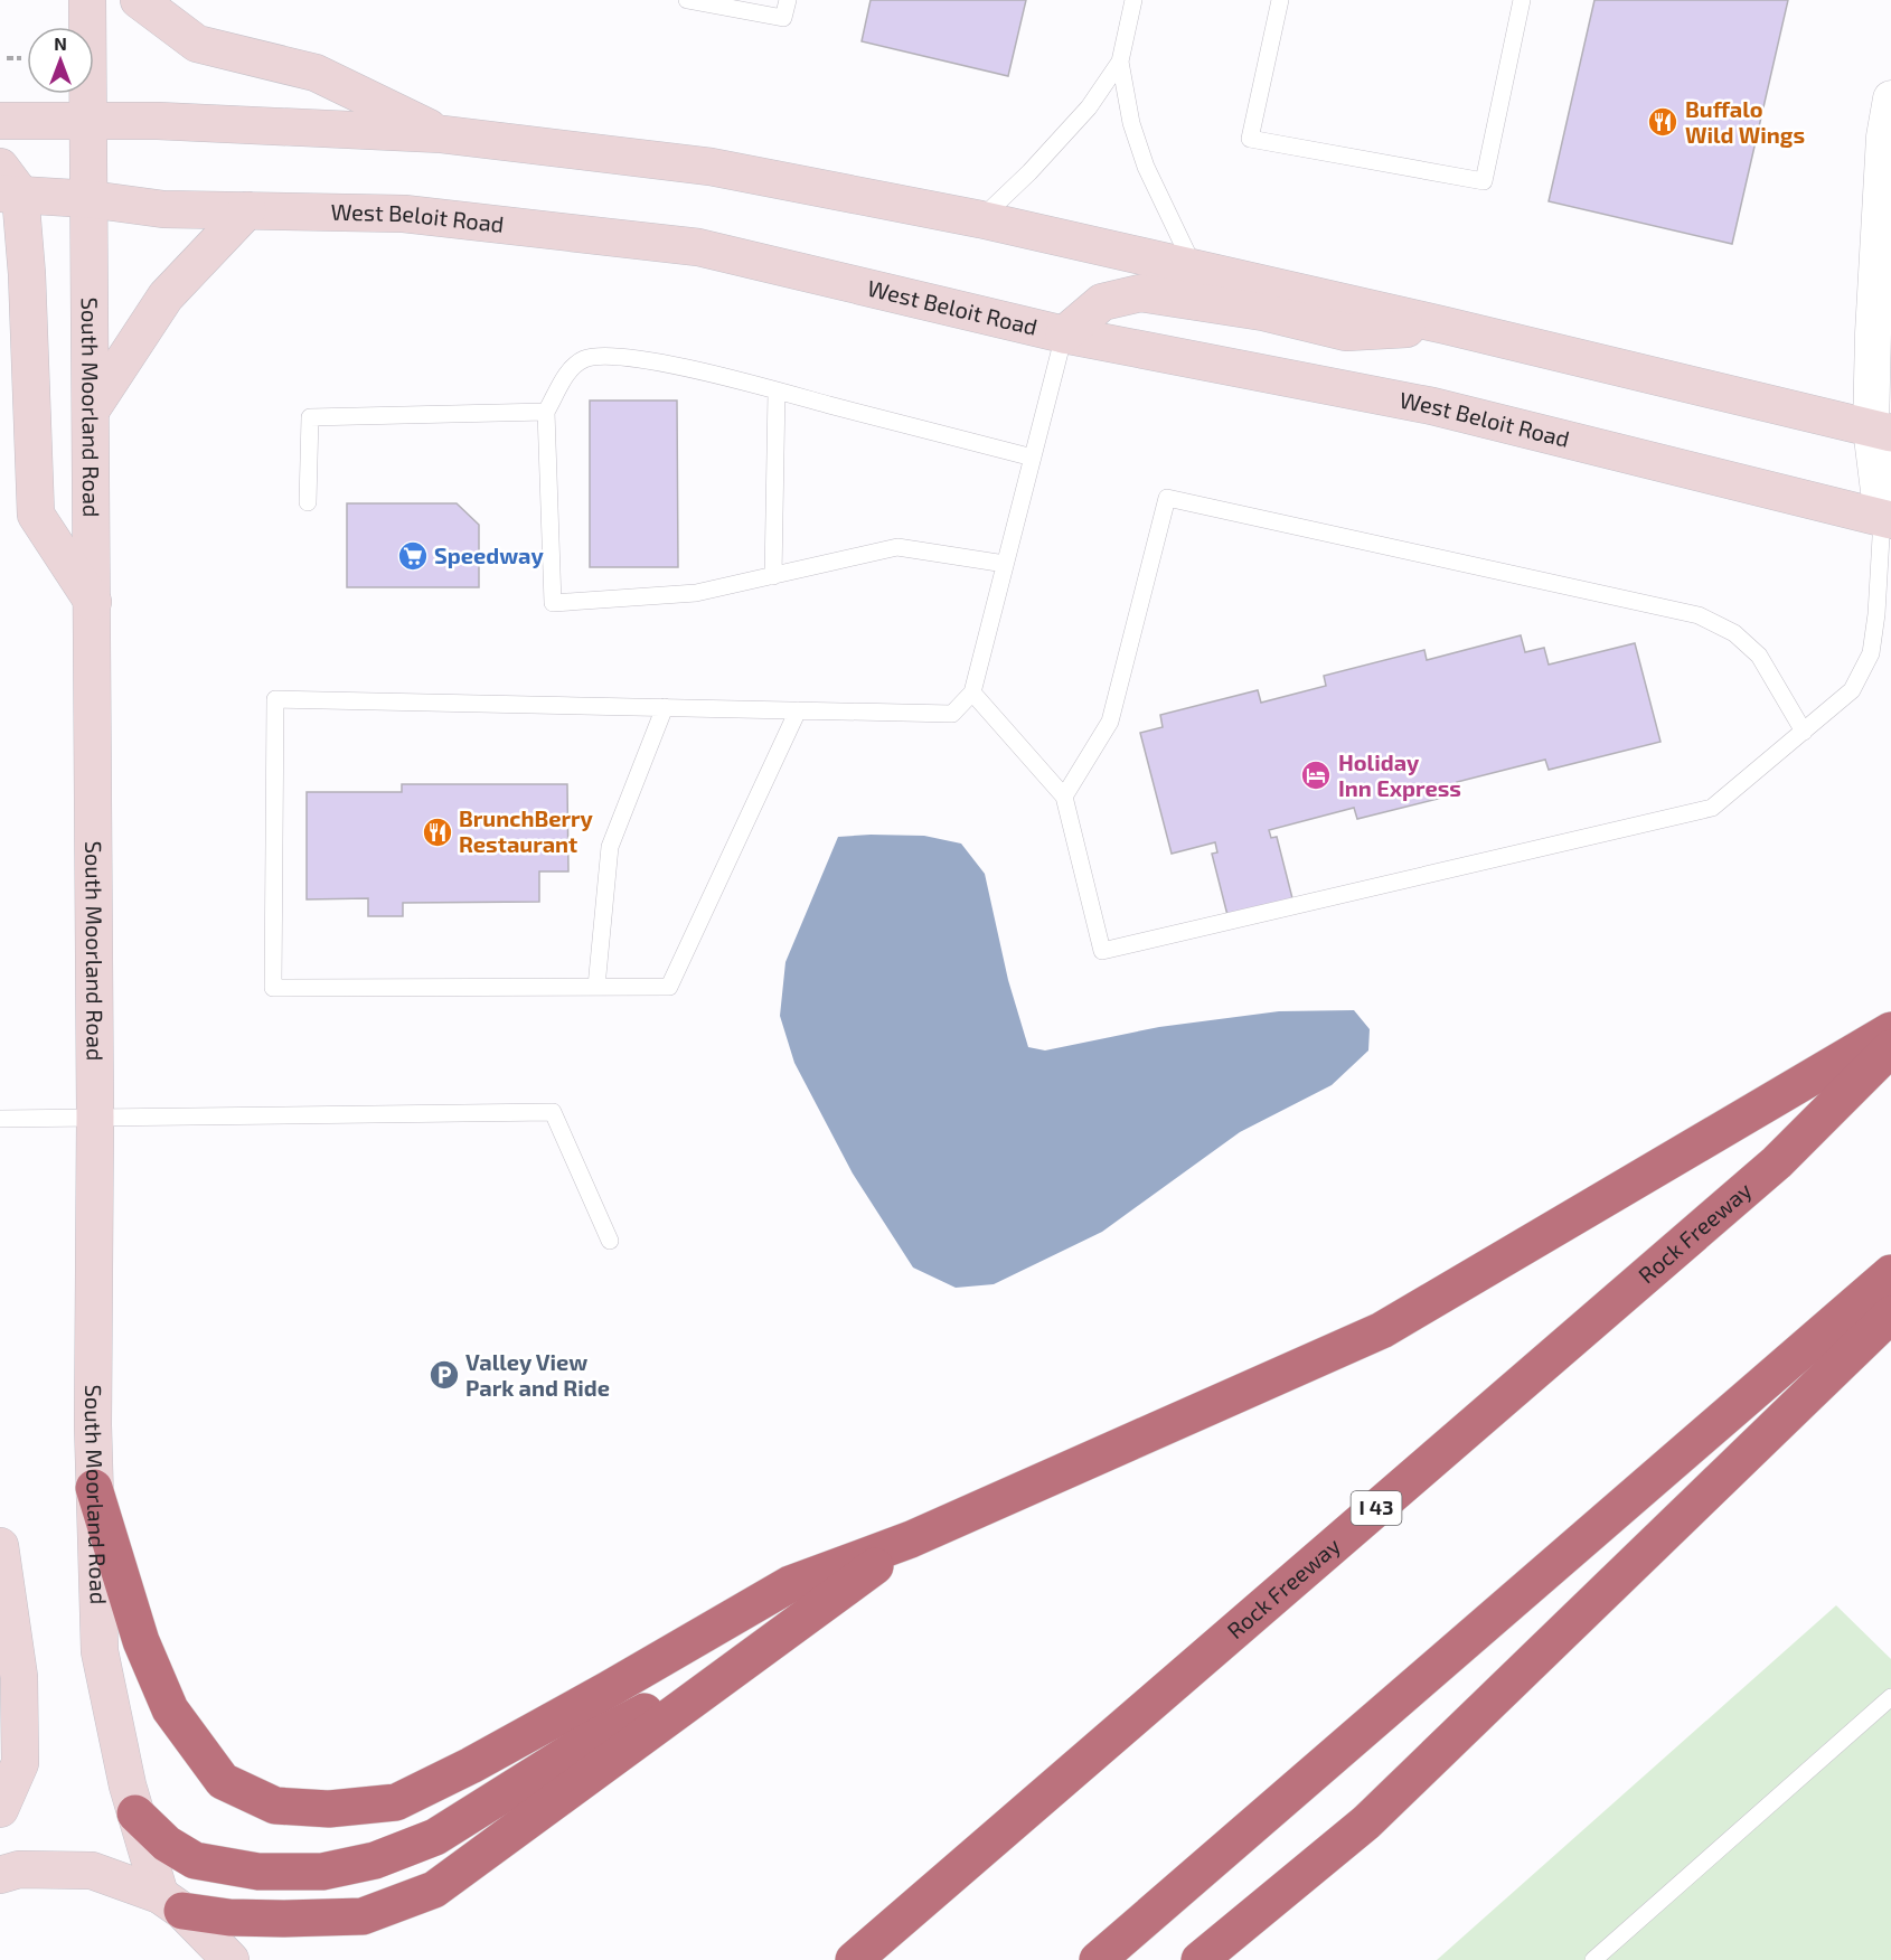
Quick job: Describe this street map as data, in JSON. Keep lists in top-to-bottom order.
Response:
{
  "streets": {
    "highway": ["Rock Freeway", "I 43"],
    "main road": ["West Beloit Road", "South Moorland Road"]
  },
  "crossings": [
    ["West Beloit Road", "South Moorland Road"]
  ],
  "places": {
    "restaurant": ["Buffalo Wild Wings", "BrunchBerry Restaurant"],
    "supermarket": ["Speedway"],
    "hotel": ["Holiday Inn Express"],
    "parking": ["Valley View Park and Ride"]
  },
  "north": "top"
}
